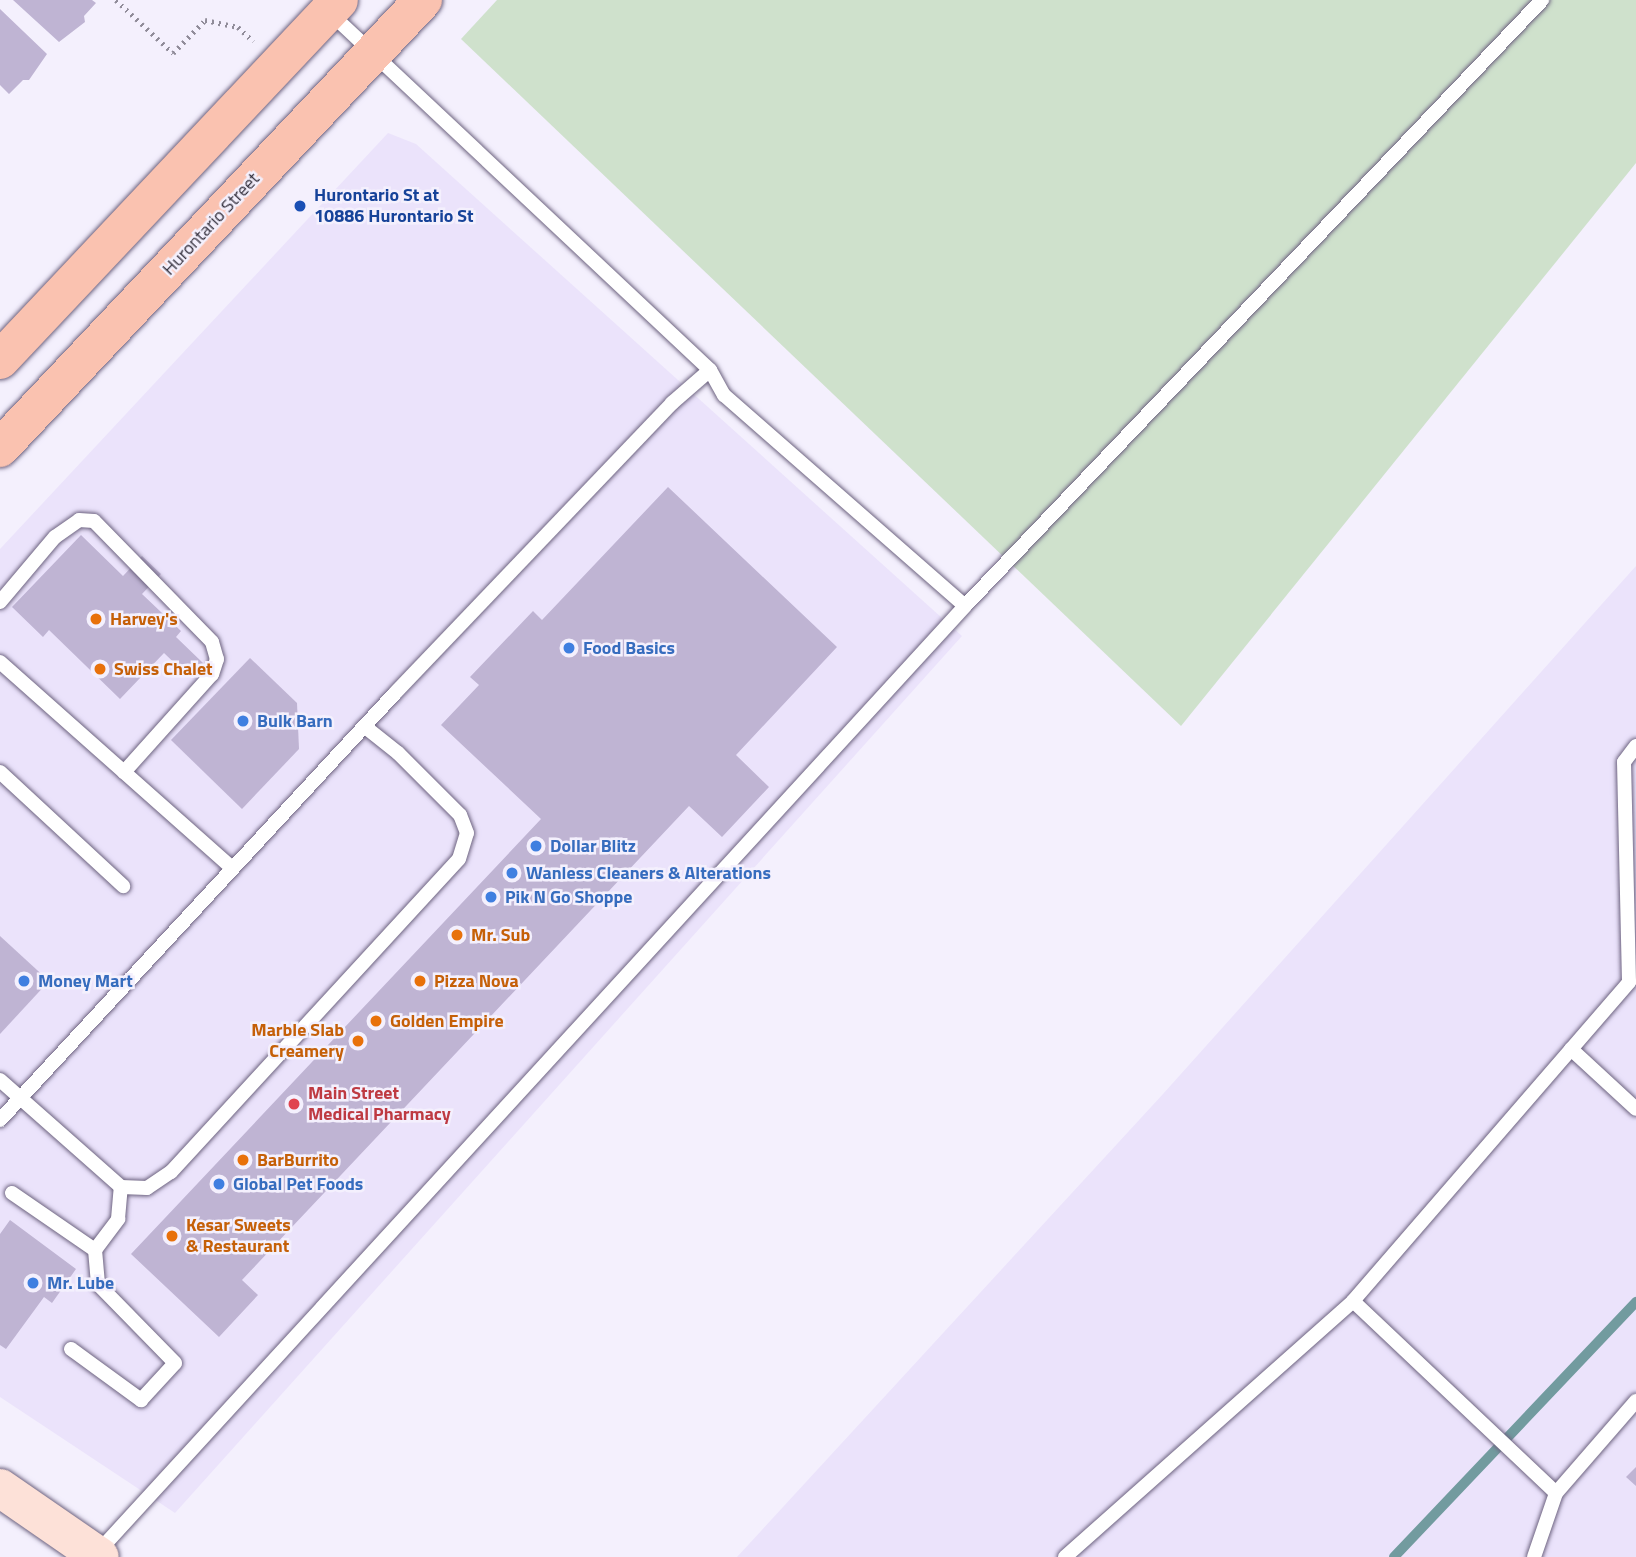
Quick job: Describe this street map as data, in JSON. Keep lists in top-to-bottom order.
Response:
{
  "streets": {
    "main road": ["Hurontario Street"]
  },
  "places": [
    "Hurontario St at 10886 Hurontario St",
    "Harvey's",
    "Food Basics",
    "Swiss Chalet",
    "Bulk Barn",
    "Dollar Blitz",
    "Wanless Cleaners & Alterations",
    "Pik N Go Shoppe",
    "Mr. Sub",
    "Money Mart",
    "Pizza Nova",
    "Golden Empire",
    "Marble Slab Creamery",
    "Main Street Medical Pharmacy",
    "BarBurrito",
    "Global Pet Foods",
    "Kesar Sweets & Restaurant",
    "Mr. Lube"
  ]
}
